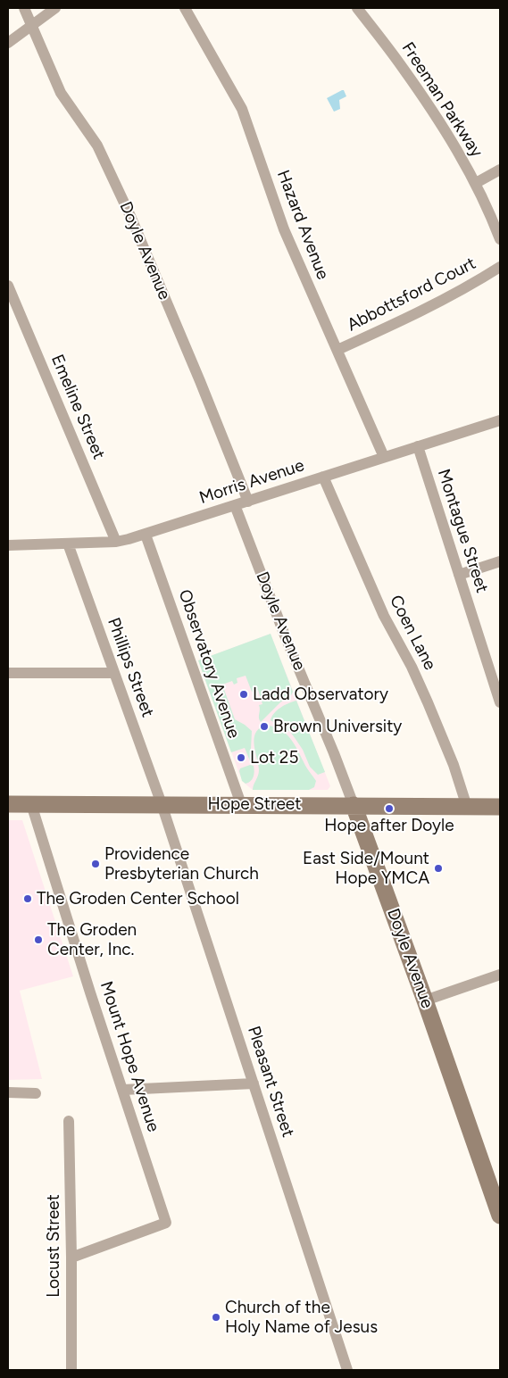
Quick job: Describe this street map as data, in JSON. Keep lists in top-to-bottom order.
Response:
{
  "streets": {
    "main road": ["Doyle Avenue", "Hope Street"],
    "street": [
      "Freeman Parkway",
      "Hazard Avenue",
      "Abbottsford Court",
      "Emeline Street",
      "Morris Avenue",
      "Montague Street",
      "Coen Lane",
      "Observatory Avenue",
      "Phillips Street",
      "Mount Hope Avenue",
      "Pleasant Street",
      "Locust Street"
    ]
  },
  "crossings": [
    ["Hazard Avenue", "Abbottsford Court"],
    ["Hazard Avenue", "Morris Avenue"],
    ["Doyle Avenue", "Morris Avenue"],
    ["Doyle Avenue", "Hope Street"],
    ["Emeline Street", "Morris Avenue"],
    ["Morris Avenue", "Montague Street"],
    ["Morris Avenue", "Coen Lane"],
    ["Morris Avenue", "Observatory Avenue"],
    ["Morris Avenue", "Phillips Street"],
    ["Coen Lane", "Hope Street"],
    ["Observatory Avenue", "Hope Street"],
    ["Phillips Street", "Hope Street"],
    ["Phillips Street", "Pleasant Street"],
    ["Hope Street", "Mount Hope Avenue"],
    ["Hope Street", "Pleasant Street"],
    ["Mount Hope Avenue", "Locust Street"]
  ],
  "places": [
    "Ladd Observatory",
    "Brown University",
    "Lot 25",
    "Hope after Doyle",
    "Providence Presbyterian Church",
    "East Side/Mount Hope YMCA",
    "The Groden Center School",
    "The Groden Center, Inc.",
    "Church of the Holy Name of Jesus"
  ]
}
